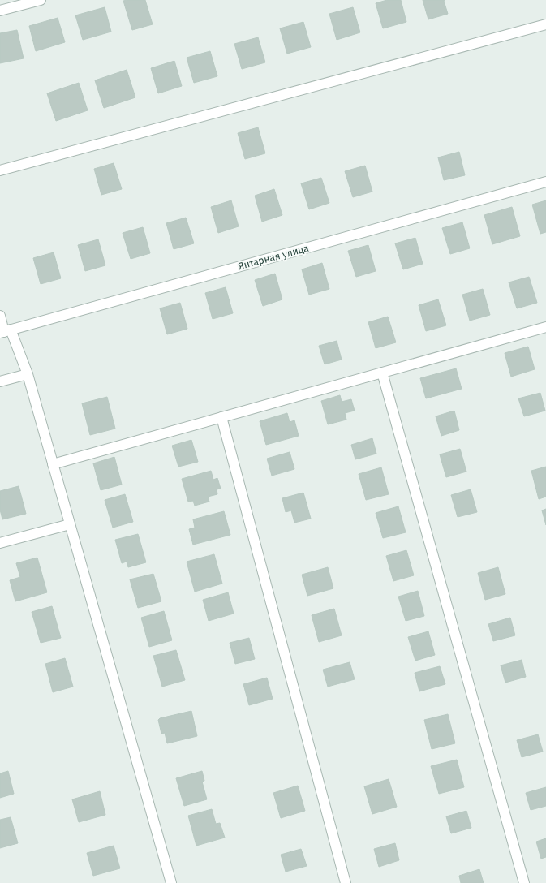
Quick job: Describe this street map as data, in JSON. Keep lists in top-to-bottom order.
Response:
{
  "streets": {
    "street": ["Янтарная улица"]
  }
}
